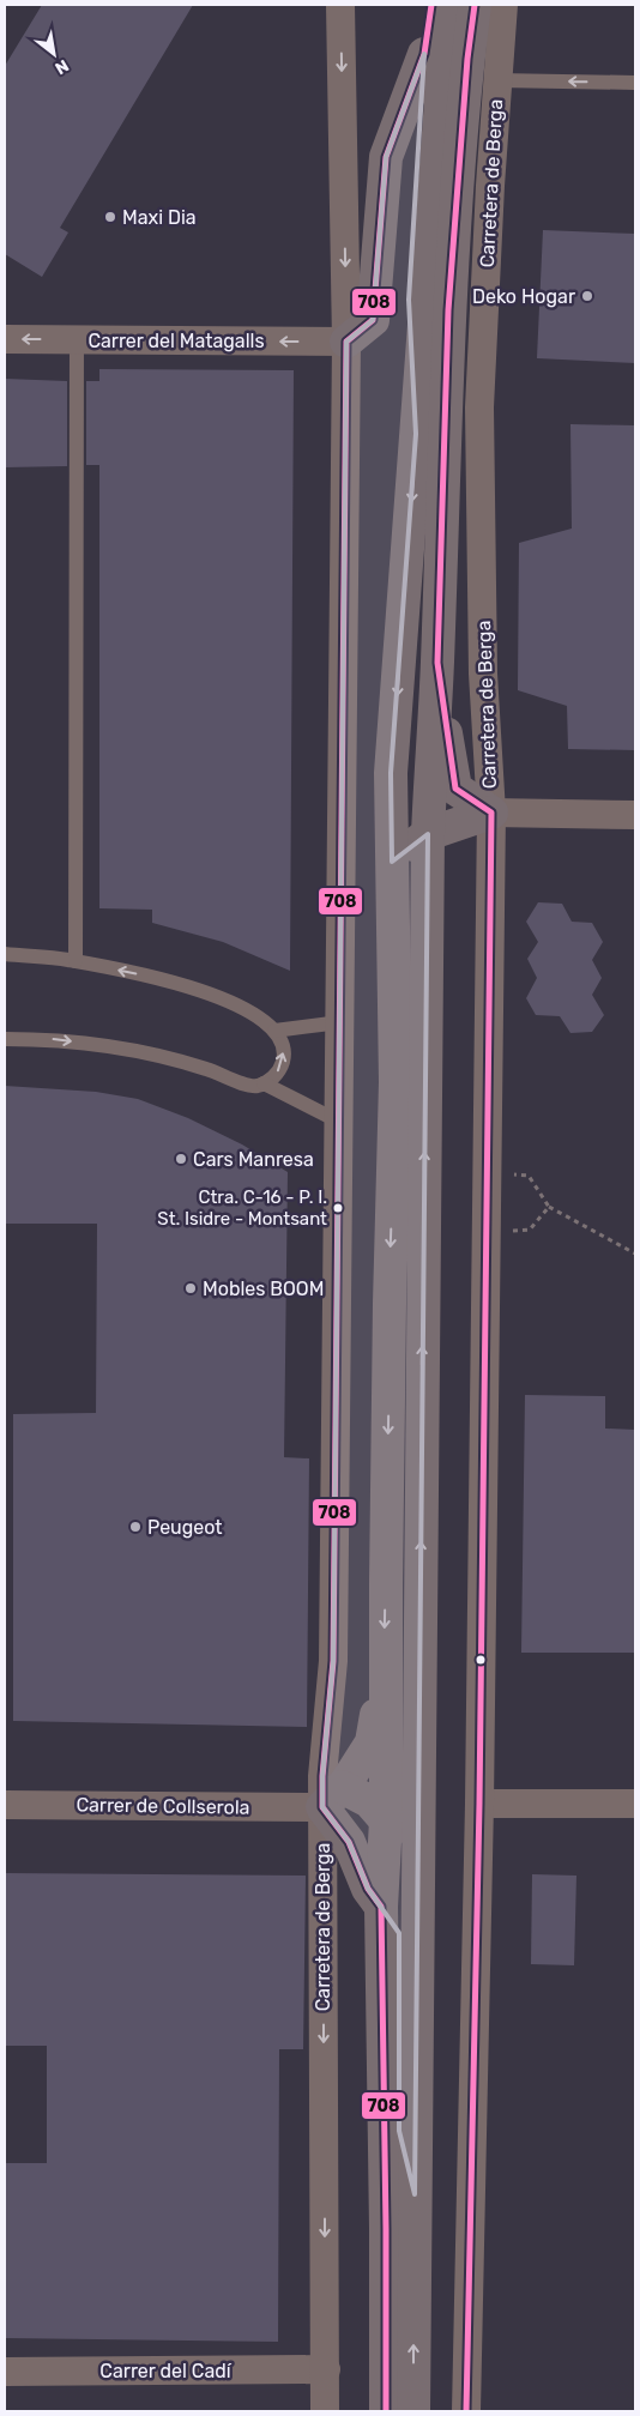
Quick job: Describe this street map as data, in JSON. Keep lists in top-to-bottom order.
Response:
{
  "streets": {
    "street": [
      "Carretera de Berga",
      "Carrer del Matagalls",
      "Carrer de Collserola",
      "Carrer del Cadí"
    ]
  },
  "crossings": [
    ["Carretera de Berga", "Carrer del Matagalls"],
    ["Carretera de Berga", "Carrer de Collserola"],
    ["Carretera de Berga", "Carrer del Cadí"]
  ],
  "one_way": ["Carrer del Matagalls"],
  "places": [
    "Maxi Dia",
    "Deko Hogar",
    "Cars Manresa",
    "Ctra. C-16 - P. I. St. Isidre - Montsant",
    "Mobles BOOM",
    "Peugeot"
  ],
  "lines": ["transit line 708"],
  "north": "bottom right"
}
